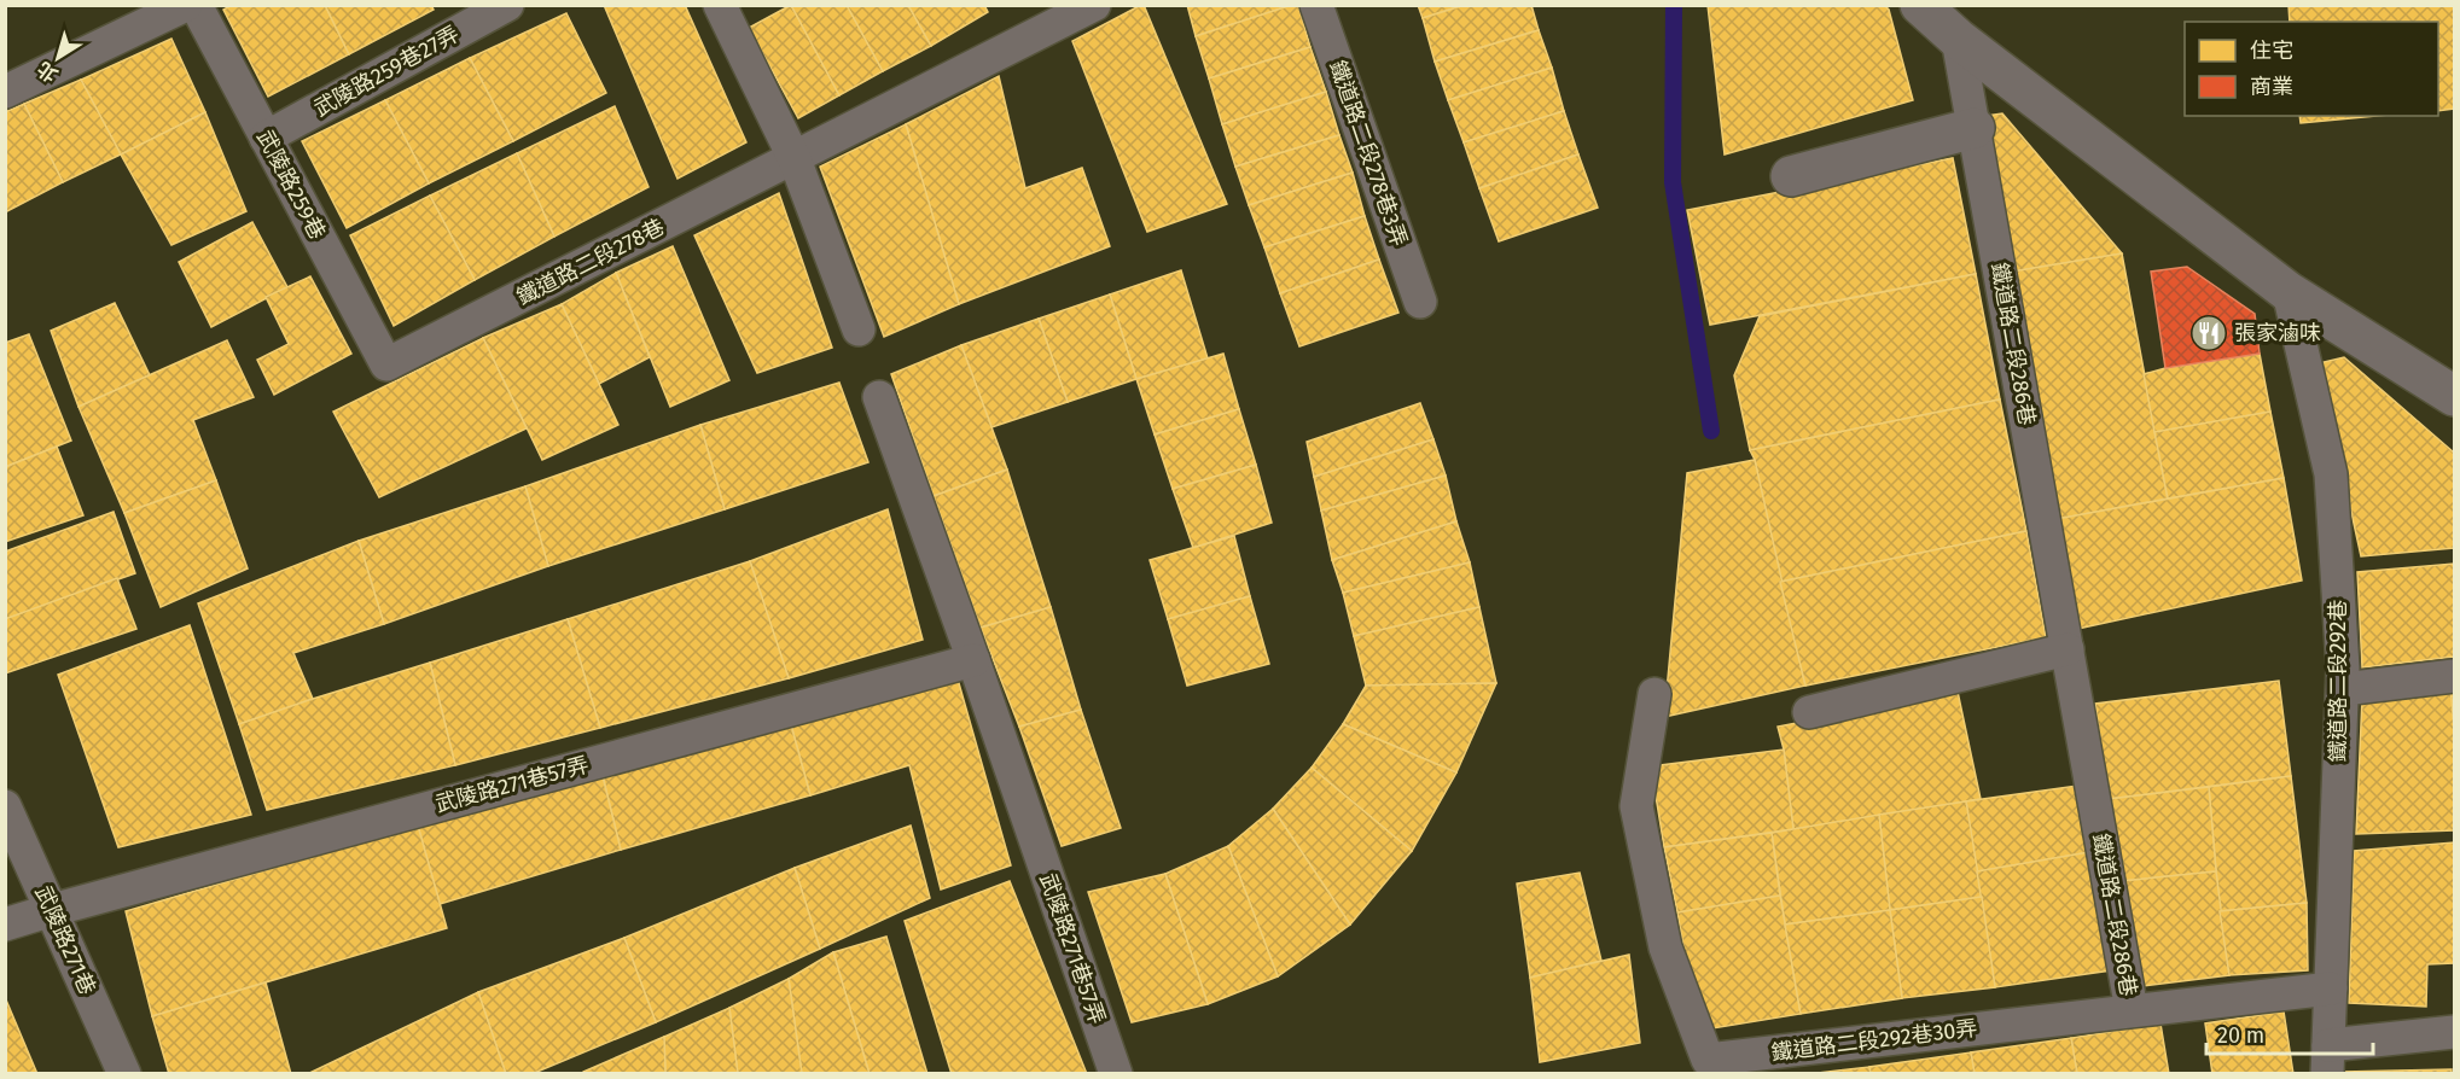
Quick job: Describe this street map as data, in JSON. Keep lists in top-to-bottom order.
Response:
{
  "streets": {
    "lane": [
      "武陵路259巷27弄",
      "鐵道路二段278巷3弄",
      "武陵路259巷",
      "鐵道路二段278巷",
      "鐵道路二段286巷",
      "鐵道路二段292巷",
      "武陵路271巷57弄",
      "武陵路271巷",
      "鐵道路二段292巷30弄"
    ]
  },
  "crossings": [
    ["武陵路259巷27弄", "武陵路259巷"],
    ["武陵路259巷", "鐵道路二段278巷"],
    ["鐵道路二段286巷", "鐵道路二段292巷30弄"],
    ["鐵道路二段292巷", "鐵道路二段292巷30弄"],
    ["武陵路271巷57弄", "武陵路271巷"]
  ],
  "places": {
    "restaurant": ["張家滷味"]
  },
  "legend": ["住宅", "商業"],
  "scale_bar": "20 m",
  "north": "bottom left"
}
